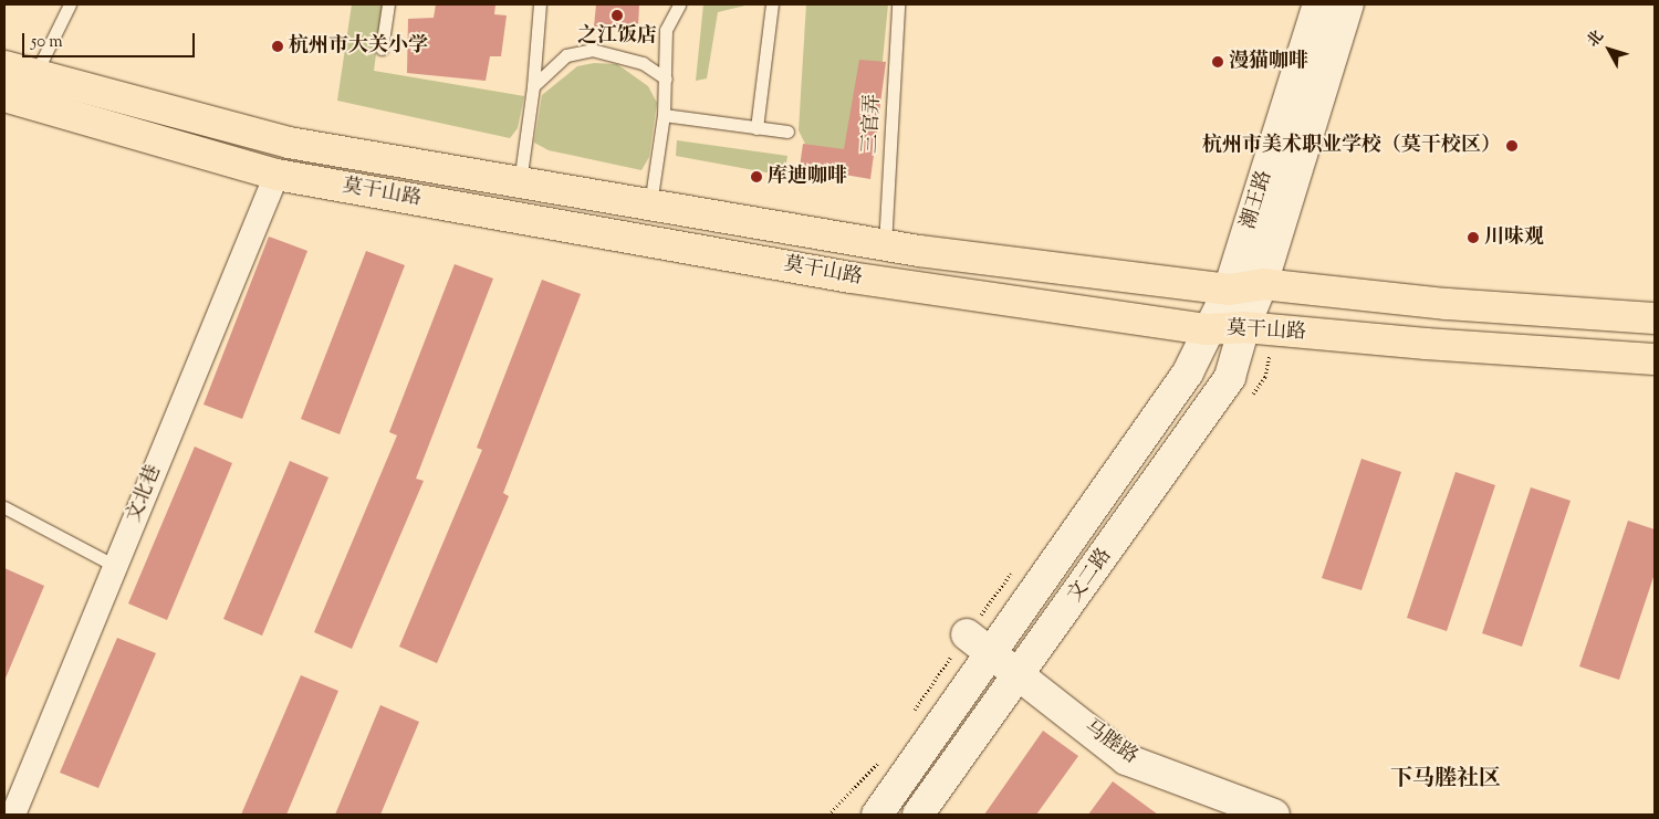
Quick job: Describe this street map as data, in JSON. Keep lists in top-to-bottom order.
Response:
{
  "streets": {
    "main road": [
      "莫干山路",
      "潮王路",
      "文二路",
      "马塍路"
    ],
    "street": ["文北巷"],
    "lane": ["三官弄"]
  },
  "crossings": [
    ["三官弄", "莫干山路"],
    ["莫干山路", "潮王路"],
    ["莫干山路", "文北巷"],
    ["莫干山路", "文二路"],
    ["潮王路", "文二路"],
    ["文二路", "马塍路"]
  ],
  "districts": ["下马塍社区"],
  "places": [
    "之江饭店",
    "杭州市大关小学",
    "漫猫咖啡",
    "杭州市美术职业学校（莫干校区）",
    "库迪咖啡",
    "川味观"
  ],
  "scale_bar": "50 m",
  "north": "top left"
}
